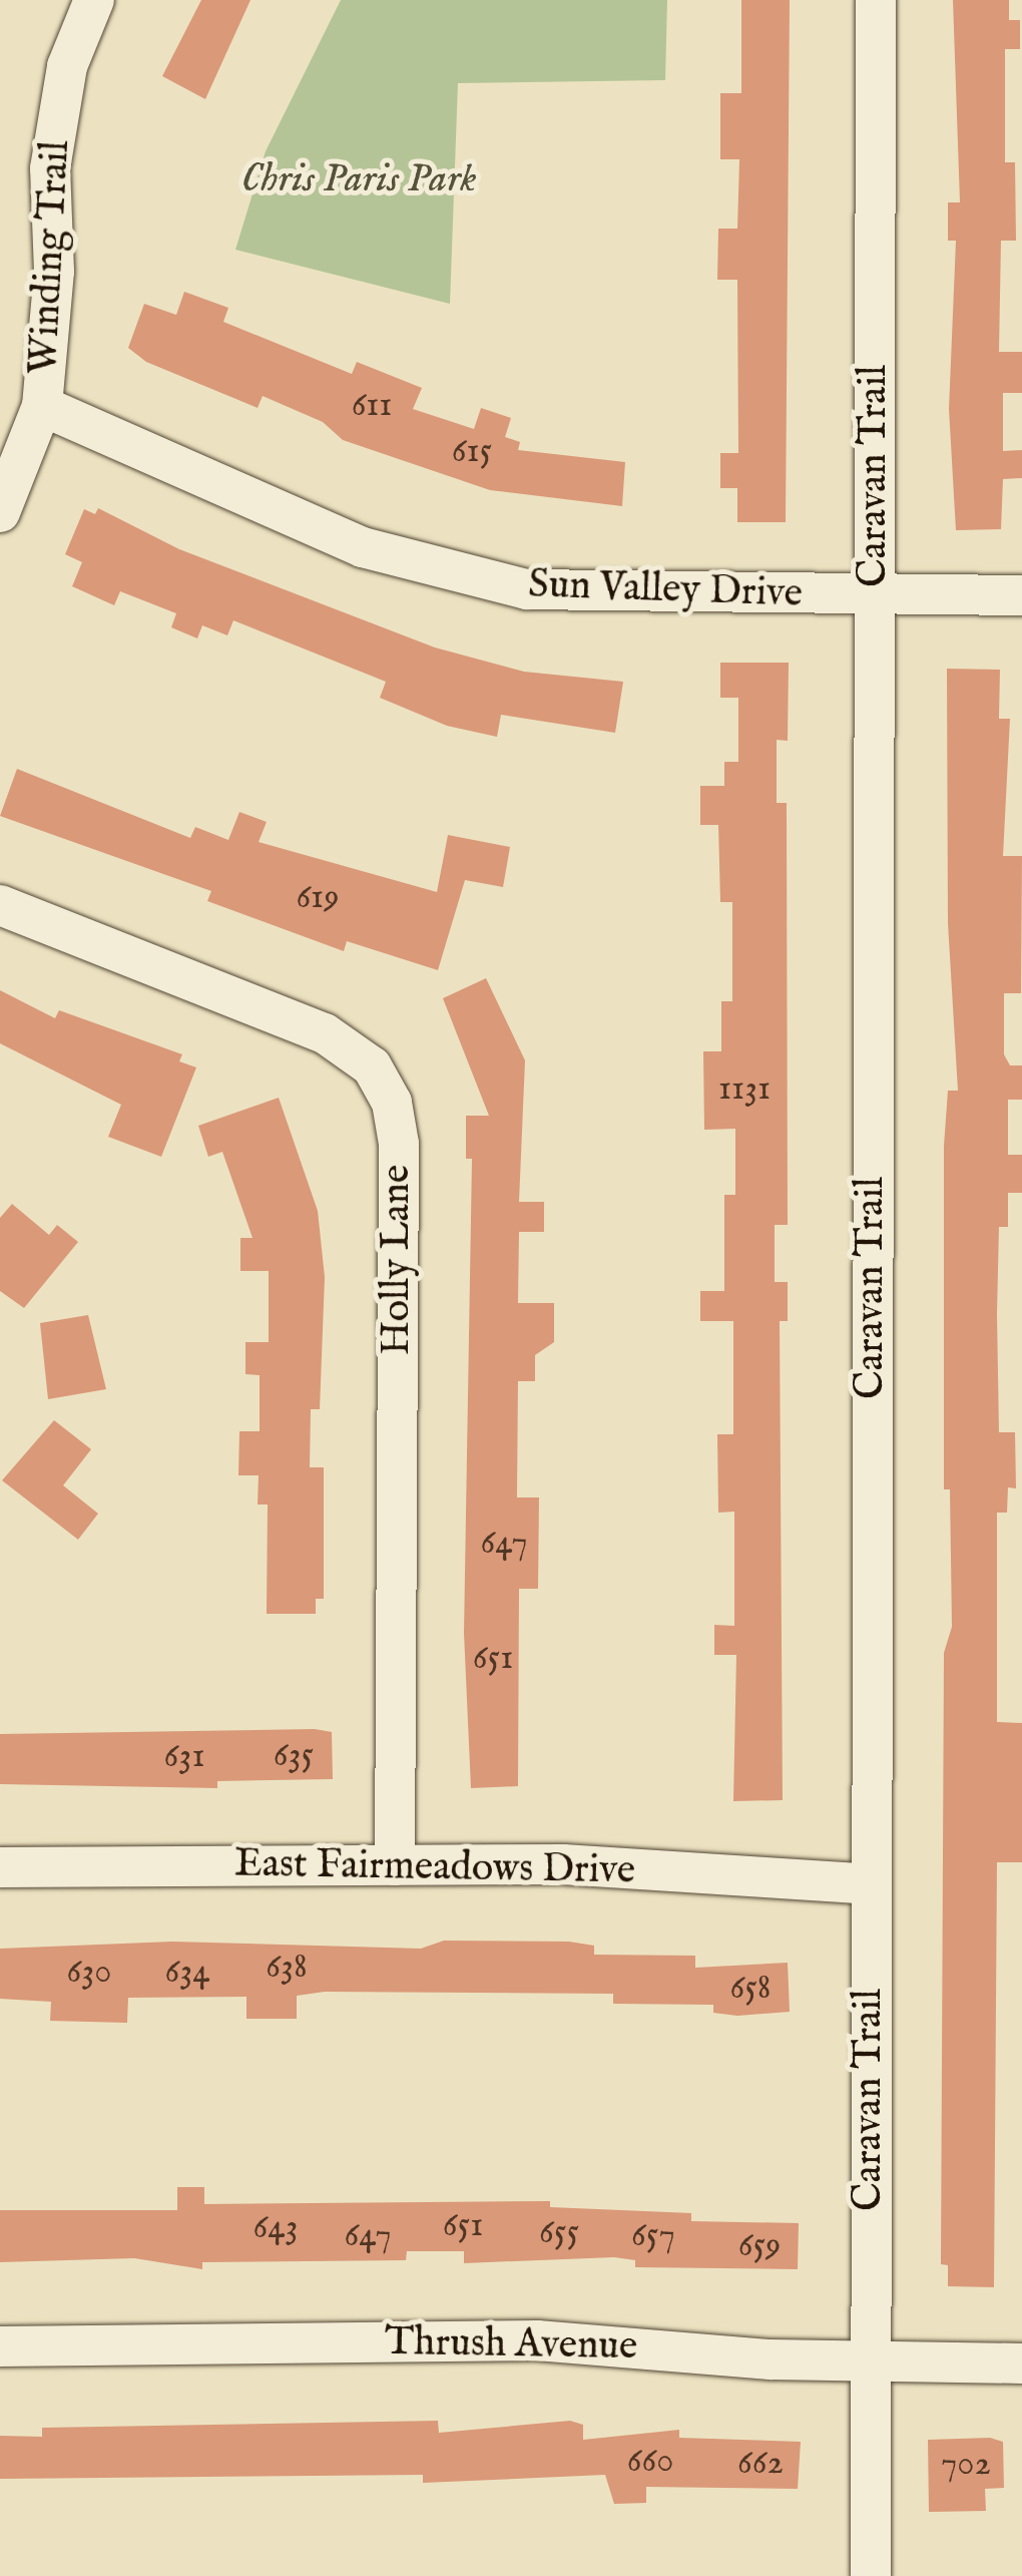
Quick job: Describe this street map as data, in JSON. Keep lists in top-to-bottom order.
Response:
{
  "streets": {
    "street": [
      "Winding Trail",
      "Caravan Trail",
      "Sun Valley Drive",
      "Holly Lane",
      "East Fairmeadows Drive",
      "Thrush Avenue"
    ]
  },
  "crossings": [
    ["Winding Trail", "Sun Valley Drive"],
    ["Caravan Trail", "Sun Valley Drive"],
    ["Caravan Trail", "East Fairmeadows Drive"],
    ["Caravan Trail", "Thrush Avenue"],
    ["Holly Lane", "East Fairmeadows Drive"]
  ],
  "parks": ["Chris Paris Park"],
  "house_numbers": [
    "611",
    "615",
    "619",
    "1131",
    "647",
    "651",
    "635",
    "631",
    "638",
    "630",
    "634",
    "658",
    "651",
    "643",
    "655",
    "647",
    "657",
    "659",
    "660",
    "662",
    "702"
  ]
}
